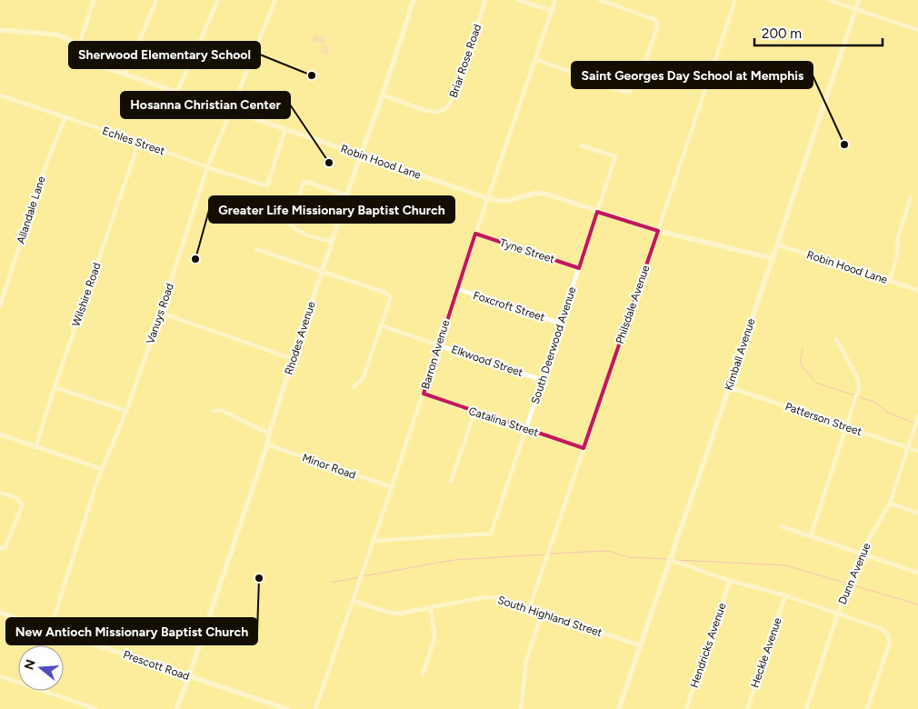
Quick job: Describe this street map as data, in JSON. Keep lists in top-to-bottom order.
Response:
{
  "streets": {
    "main road": [
      "Robin Hood Lane",
      "Rhodes Avenue",
      "Kimball Avenue",
      "Prescott Road"
    ],
    "street": [
      "Briar Rose Road",
      "Echles Street",
      "Allandale Lane",
      "Tyne Street",
      "Wilshire Road",
      "Philsdale Avenue",
      "Foxcroft Street",
      "Vanuys Road",
      "South Deerwood Avenue",
      "Barron Avenue",
      "Elkwood Street",
      "Patterson Street",
      "Catalina Street",
      "Minor Road",
      "Dunn Avenue",
      "South Highland Street",
      "Hendricks Avenue",
      "Heckle Avenue"
    ]
  },
  "crossings": [
    ["Briar Rose Road", "Rhodes Avenue"],
    ["Echles Street", "Robin Hood Lane"],
    ["Echles Street", "Allandale Lane"],
    ["Echles Street", "Wilshire Road"],
    ["Echles Street", "Vanuys Road"],
    ["Robin Hood Lane", "Philsdale Avenue"],
    ["Robin Hood Lane", "Vanuys Road"],
    ["Robin Hood Lane", "Rhodes Avenue"],
    ["Robin Hood Lane", "South Deerwood Avenue"],
    ["Robin Hood Lane", "Barron Avenue"],
    ["Robin Hood Lane", "Kimball Avenue"],
    ["Tyne Street", "South Deerwood Avenue"],
    ["Tyne Street", "Barron Avenue"],
    ["Philsdale Avenue", "Catalina Street"],
    ["Philsdale Avenue", "South Highland Street"],
    ["Foxcroft Street", "South Deerwood Avenue"],
    ["Foxcroft Street", "Barron Avenue"],
    ["Vanuys Road", "Prescott Road"],
    ["Rhodes Avenue", "Minor Road"],
    ["Rhodes Avenue", "Prescott Road"],
    ["South Deerwood Avenue", "Barron Avenue"],
    ["South Deerwood Avenue", "Elkwood Street"],
    ["South Deerwood Avenue", "Catalina Street"],
    ["Barron Avenue", "Elkwood Street"],
    ["Barron Avenue", "Catalina Street"],
    ["Barron Avenue", "Minor Road"],
    ["Barron Avenue", "South Highland Street"],
    ["Kimball Avenue", "Patterson Street"],
    ["Kimball Avenue", "South Highland Street"],
    ["Patterson Street", "Dunn Avenue"]
  ],
  "places": [
    "Sherwood Elementary School",
    "Saint Georges Day School at Memphis",
    "Hosanna Christian Center",
    "Greater Life Missionary Baptist Church",
    "New Antioch Missionary Baptist Church"
  ],
  "scale_bar": "200 m",
  "north": "left"
}
